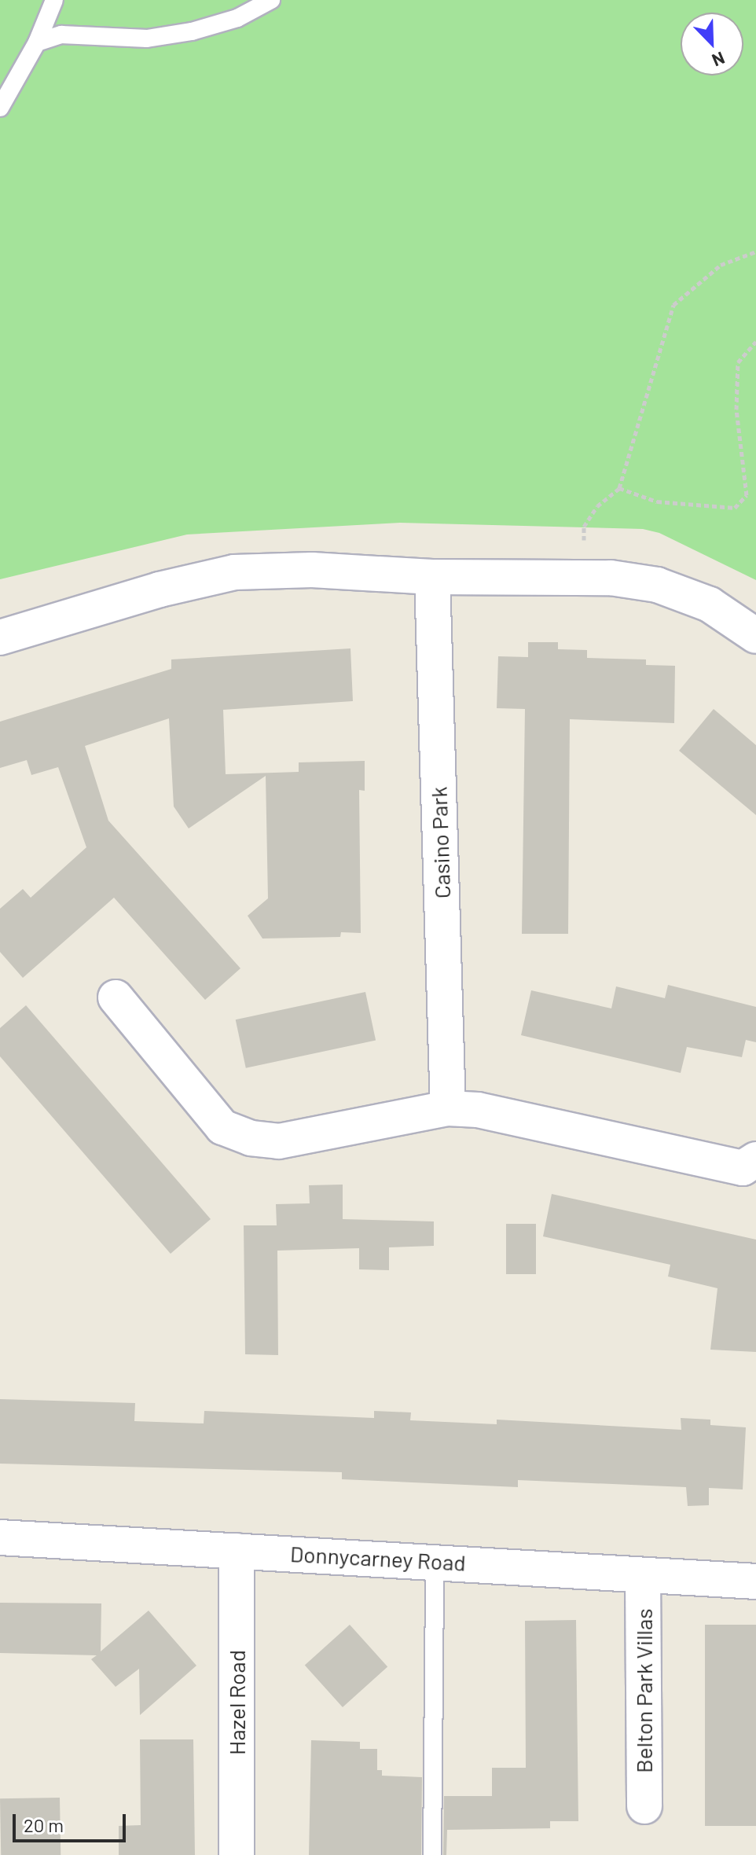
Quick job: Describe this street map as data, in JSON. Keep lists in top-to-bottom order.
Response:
{
  "streets": {
    "street": [
      "Casino Park",
      "Donnycarney Road",
      "Belton Park Villas",
      "Hazel Road"
    ]
  },
  "crossings": [
    ["Donnycarney Road", "Belton Park Villas"],
    ["Donnycarney Road", "Hazel Road"]
  ],
  "scale_bar": "20 m",
  "north": "bottom right"
}
